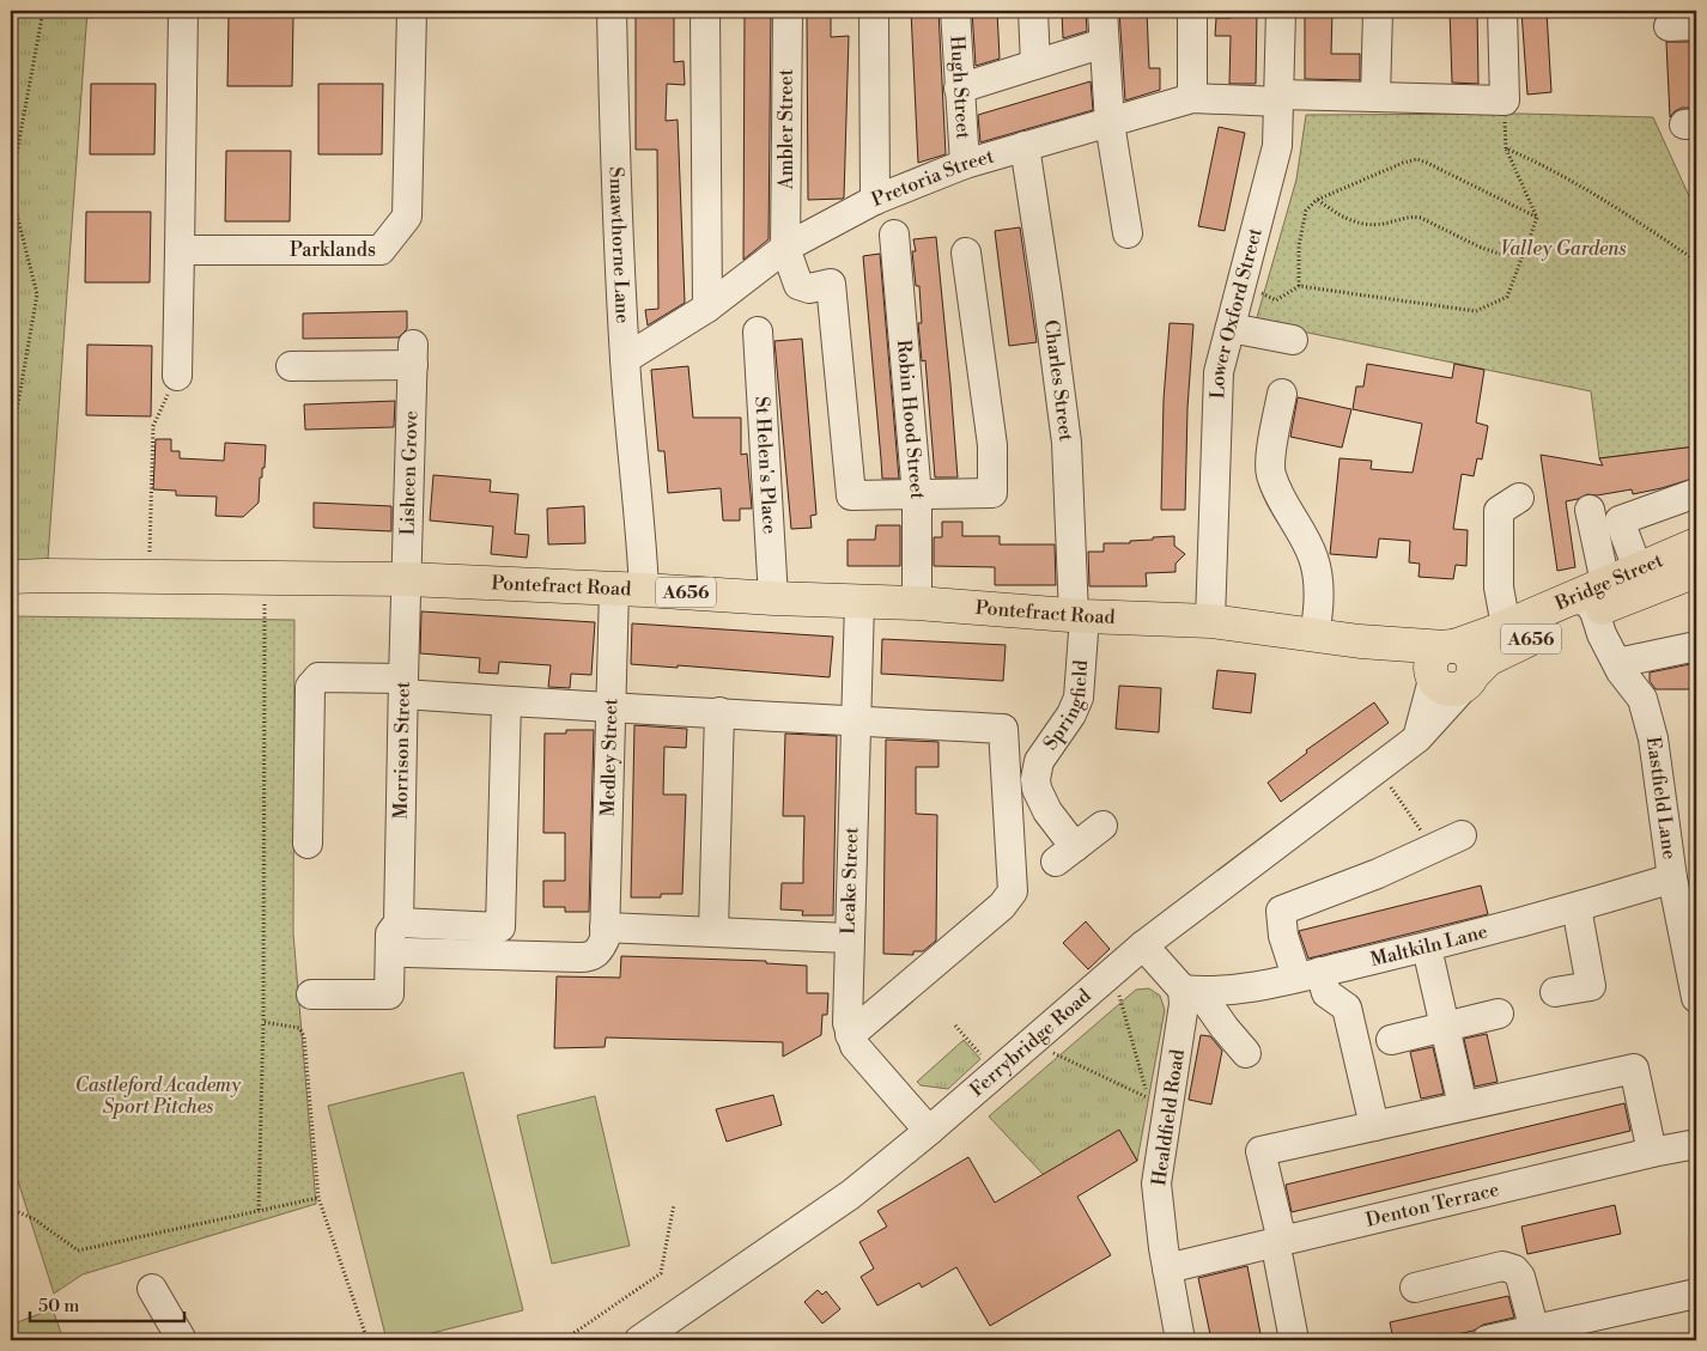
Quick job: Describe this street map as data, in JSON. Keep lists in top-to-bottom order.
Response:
{
  "streets": {
    "main road": ["Bridge Street", "Pontefract Road", "A656"],
    "street": [
      "Hugh Street",
      "Ambler Street",
      "Pretoria Street",
      "Smawthorne Lane",
      "Parklands",
      "Lower Oxford Street",
      "Charles Street",
      "Robin Hood Street",
      "St Helen's Place",
      "Lisheen Grove",
      "Springfield",
      "Morrison Street",
      "Medley Street",
      "Eastfield Lane",
      "Leake Street",
      "Maltkiln Lane",
      "Ferrybridge Road",
      "Healdfield Road",
      "Denton Terrace"
    ]
  },
  "crossings": [
    ["Hugh Street", "Pretoria Street"],
    ["Ambler Street", "Pretoria Street"],
    ["Pretoria Street", "Smawthorne Lane"],
    ["Pretoria Street", "Lower Oxford Street"],
    ["Pretoria Street", "Charles Street"],
    ["Smawthorne Lane", "Pontefract Road"],
    ["Smawthorne Lane", "Medley Street"],
    ["Lower Oxford Street", "Pontefract Road"],
    ["Charles Street", "Pontefract Road"],
    ["Charles Street", "Springfield"],
    ["Robin Hood Street", "Pontefract Road"],
    ["St Helen's Place", "Pontefract Road"],
    ["Lisheen Grove", "Pontefract Road"],
    ["Lisheen Grove", "Morrison Street"],
    ["Bridge Street", "Pontefract Road"],
    ["Bridge Street", "Eastfield Lane"],
    ["Bridge Street", "Ferrybridge Road"],
    ["Pontefract Road", "Springfield"],
    ["Pontefract Road", "Morrison Street"],
    ["Pontefract Road", "Medley Street"],
    ["Pontefract Road", "Leake Street"],
    ["Eastfield Lane", "Maltkiln Lane"],
    ["Maltkiln Lane", "Healdfield Road"],
    ["Healdfield Road", "Denton Terrace"]
  ],
  "parks": ["Valley Gardens", "Castleford Academy Sport Pitches"],
  "scale_bar": "50 m"
}
